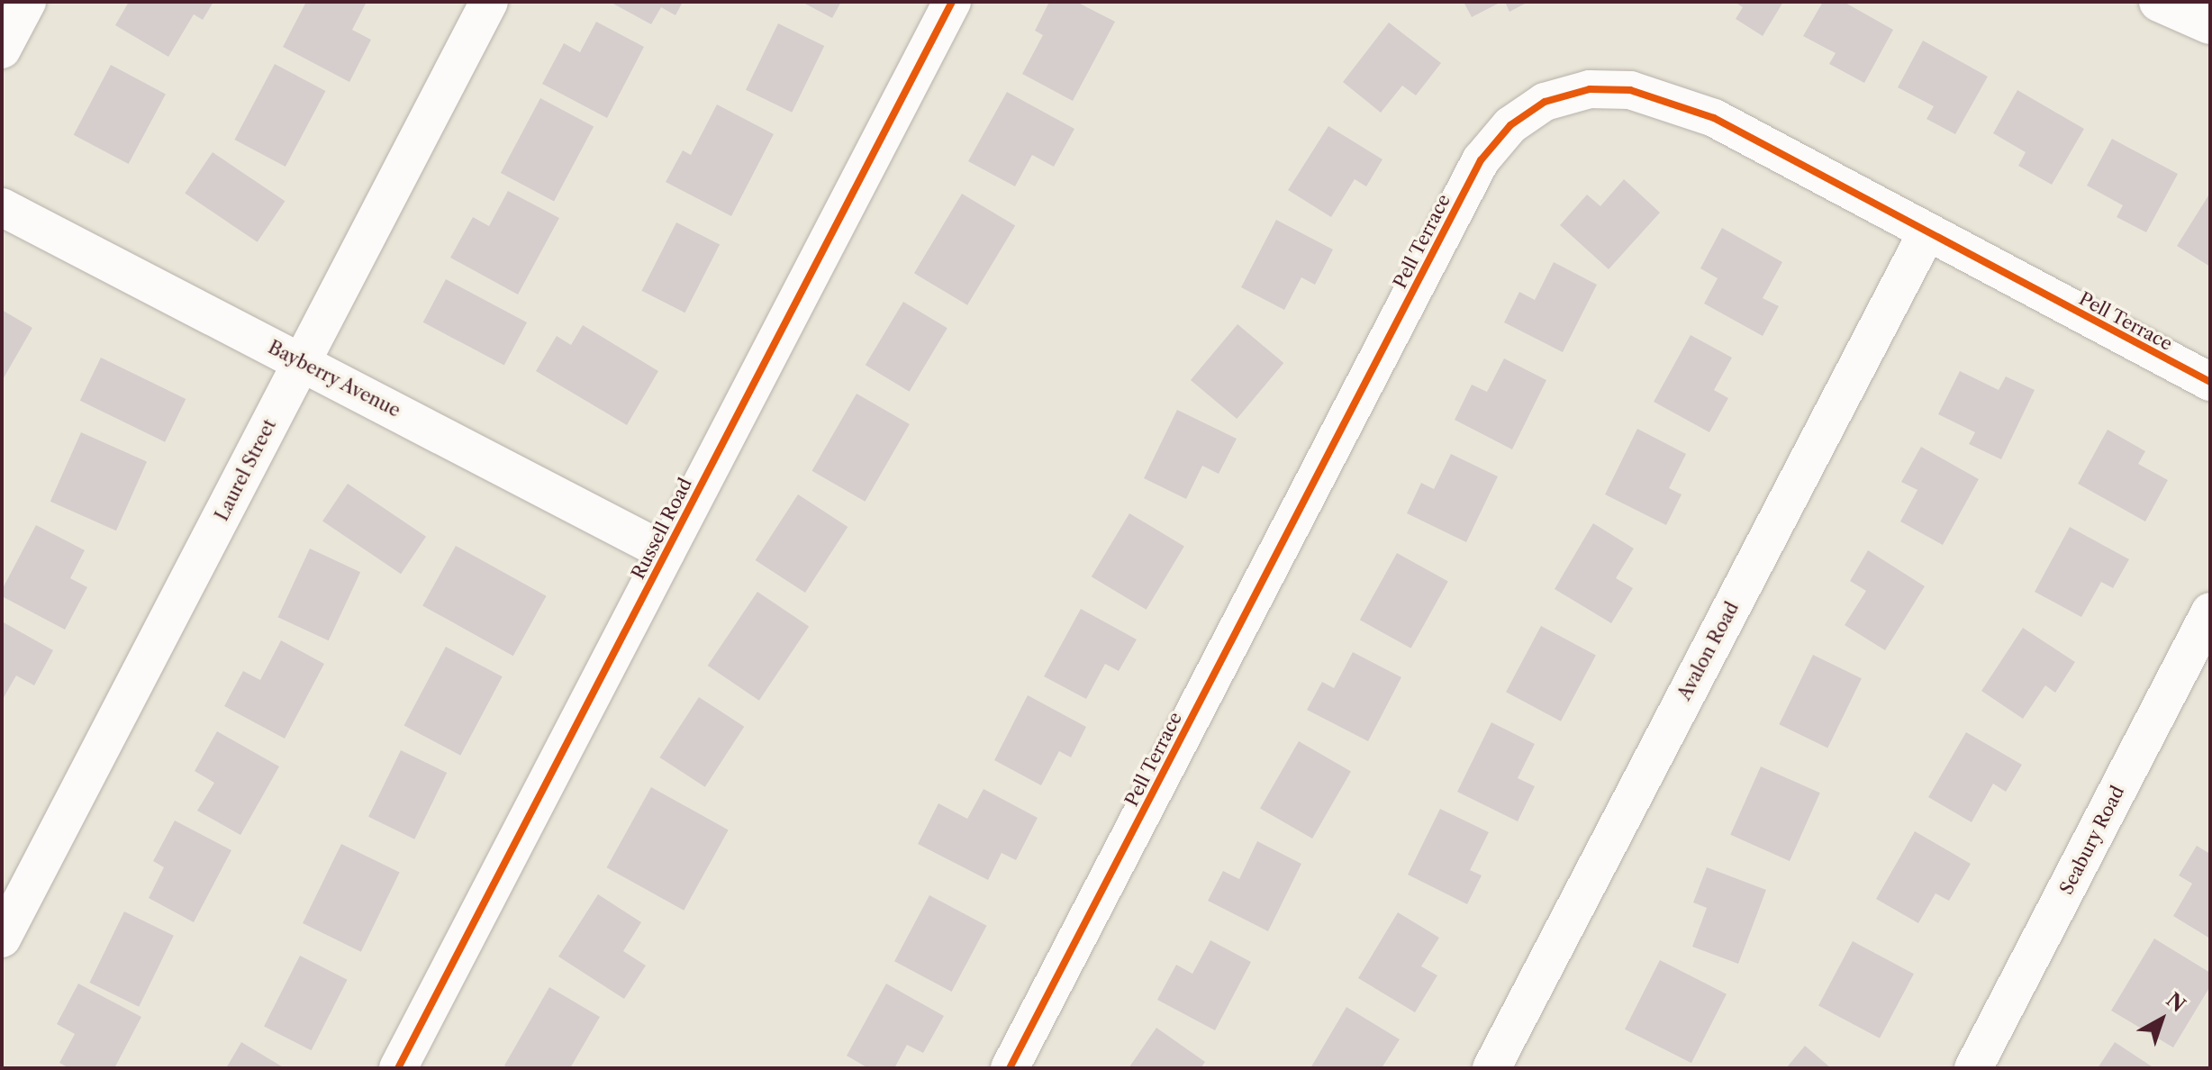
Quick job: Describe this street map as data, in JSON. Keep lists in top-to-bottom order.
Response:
{
  "streets": {
    "street": [
      "Pell Terrace",
      "Bayberry Avenue",
      "Laurel Street",
      "Russell Road",
      "Avalon Road",
      "Seabury Road"
    ]
  },
  "crossings": [
    ["Pell Terrace", "Avalon Road"],
    ["Bayberry Avenue", "Laurel Street"],
    ["Bayberry Avenue", "Russell Road"]
  ],
  "north": "top right"
}
